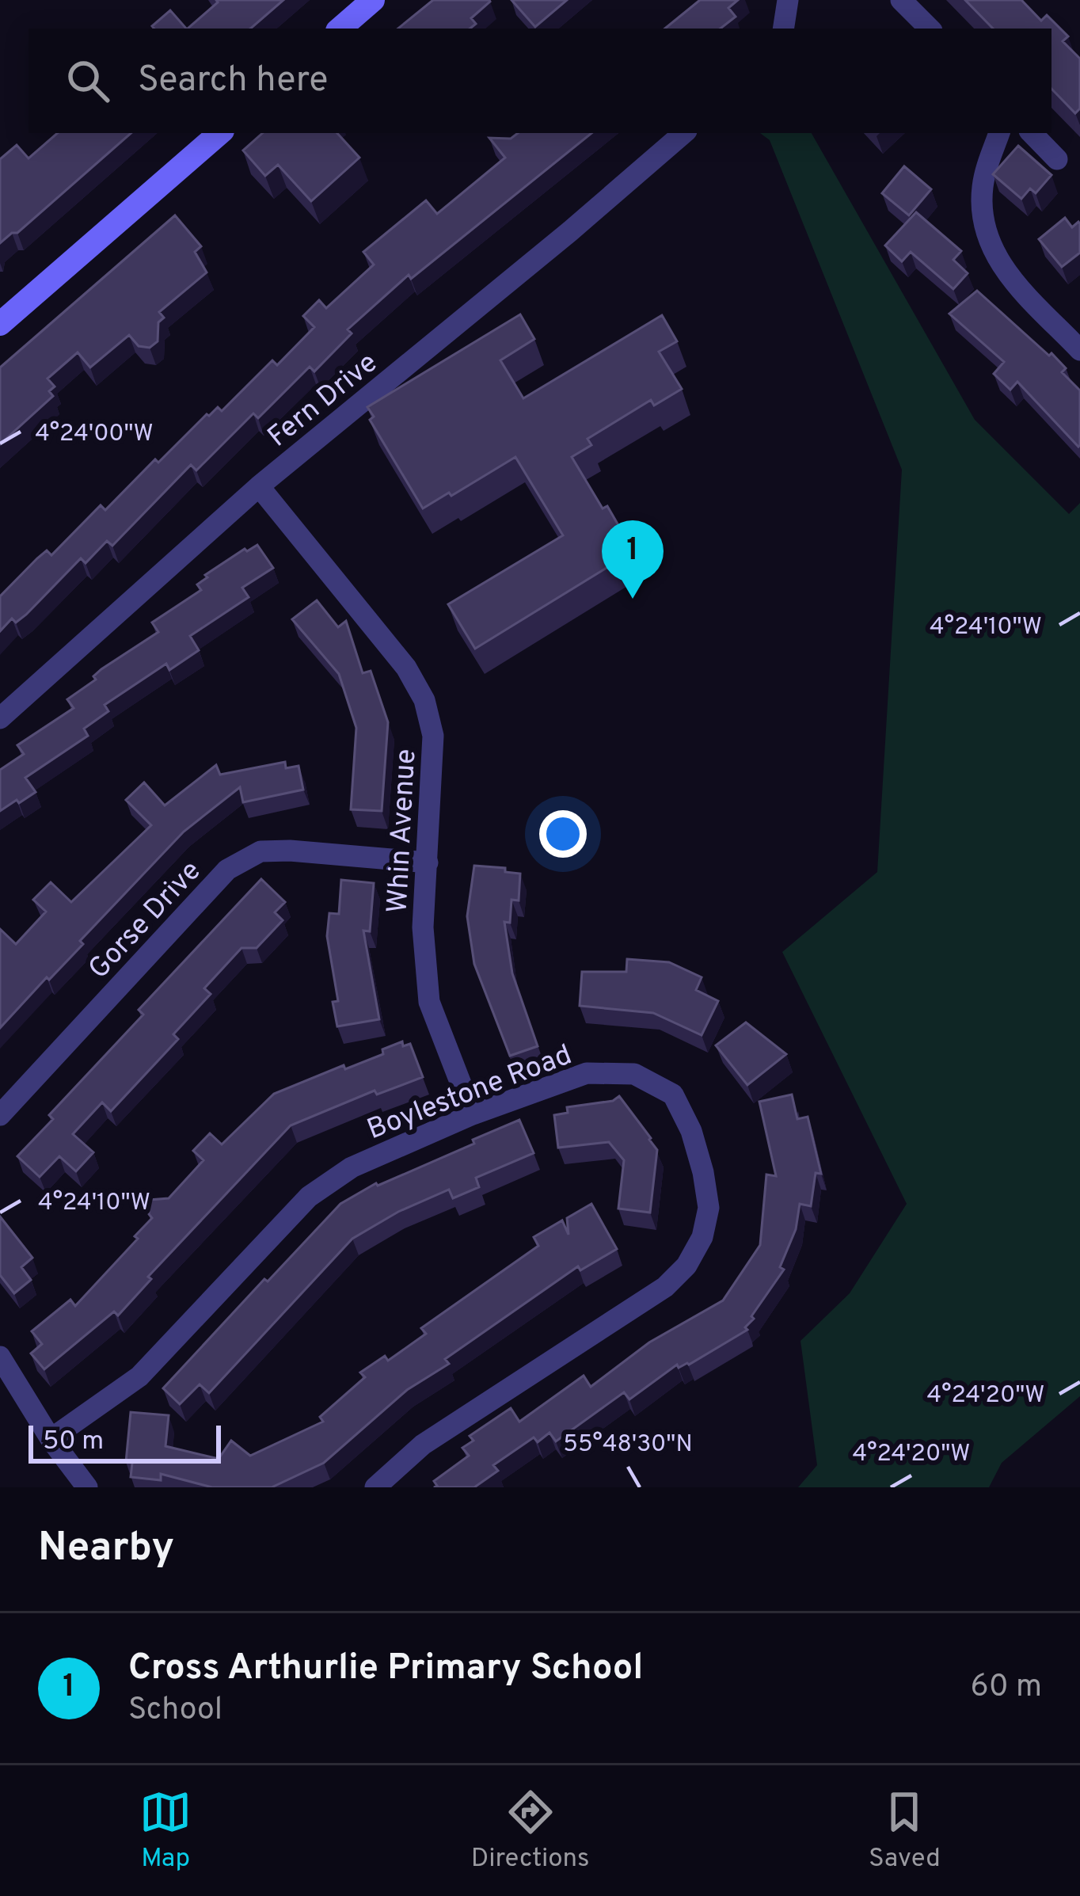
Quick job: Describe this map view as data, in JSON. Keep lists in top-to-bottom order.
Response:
{
  "streets": {
    "street": [
      "Fern Drive",
      "Whin Avenue",
      "Gorse Drive",
      "Boylestone Road"
    ]
  },
  "crossings": [
    ["Fern Drive", "Whin Avenue"],
    ["Whin Avenue", "Gorse Drive"],
    ["Whin Avenue", "Boylestone Road"]
  ],
  "scale_bar": "50 m",
  "page": {
    "search": "Search here",
    "pins": "1",
    "scale": "50 m",
    "heading": "Nearby",
    "list": [
      {
        "mark": "1",
        "name": "Cross Arthurlie Primary School",
        "note": "School",
        "value": "60 m"
      }
    ],
    "nav": ["Map", "Directions", "Saved"]
  },
  "coordinates": [
    "4°24'00\"W",
    "4°24'10\"W",
    "4°24'20\"W",
    "55°48'30\"N"
  ]
}
